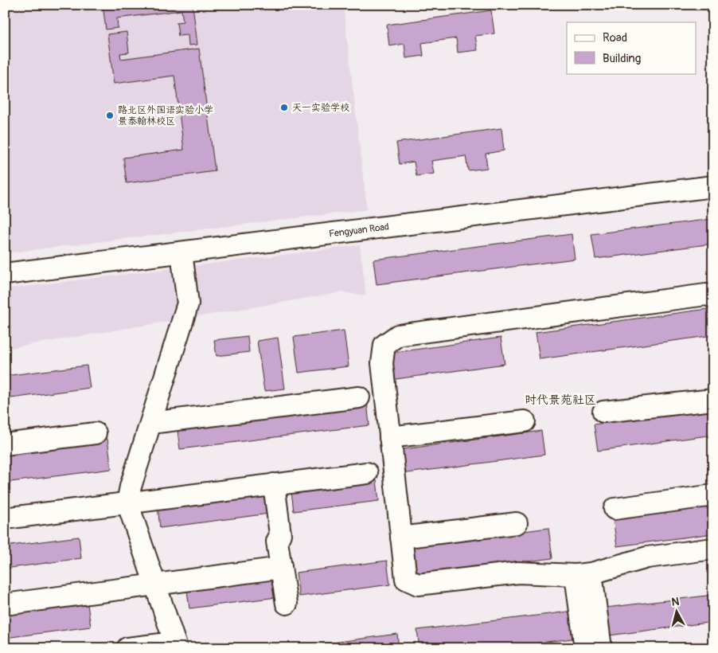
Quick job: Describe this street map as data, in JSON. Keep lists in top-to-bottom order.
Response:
{
  "streets": {
    "street": ["Fengyuan Road"]
  },
  "districts": ["时代景苑社区"],
  "places": ["天一实验学校", "路北区外国语实验小学 景泰翰林校区"],
  "legend": ["Road", "Building"],
  "north": "top"
}
